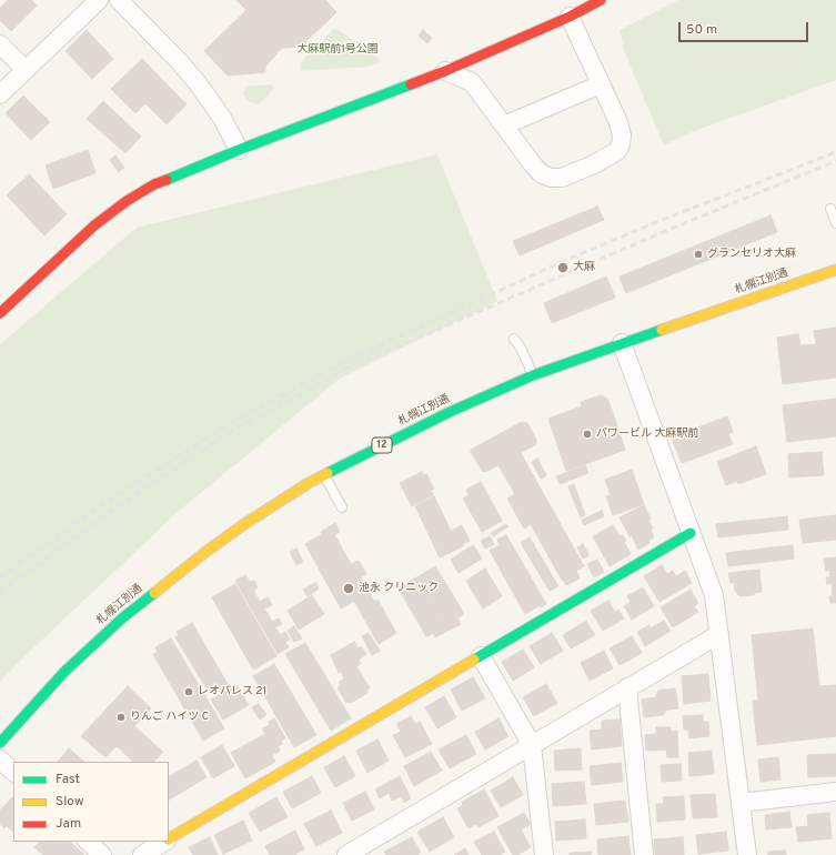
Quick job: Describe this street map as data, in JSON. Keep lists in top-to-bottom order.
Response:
{
  "streets": {
    "main road": ["札幌江別通", "12"]
  },
  "parks": ["大麻駅前1号公園"],
  "places": [
    "グランセリオ大麻",
    "大麻",
    "パワービル 大麻駅前",
    "池永 クリニック",
    "レオパレス 21",
    "りんご ハイツ C"
  ],
  "legend": ["Fast", "Slow", "Jam"],
  "scale_bar": "50 m"
}
